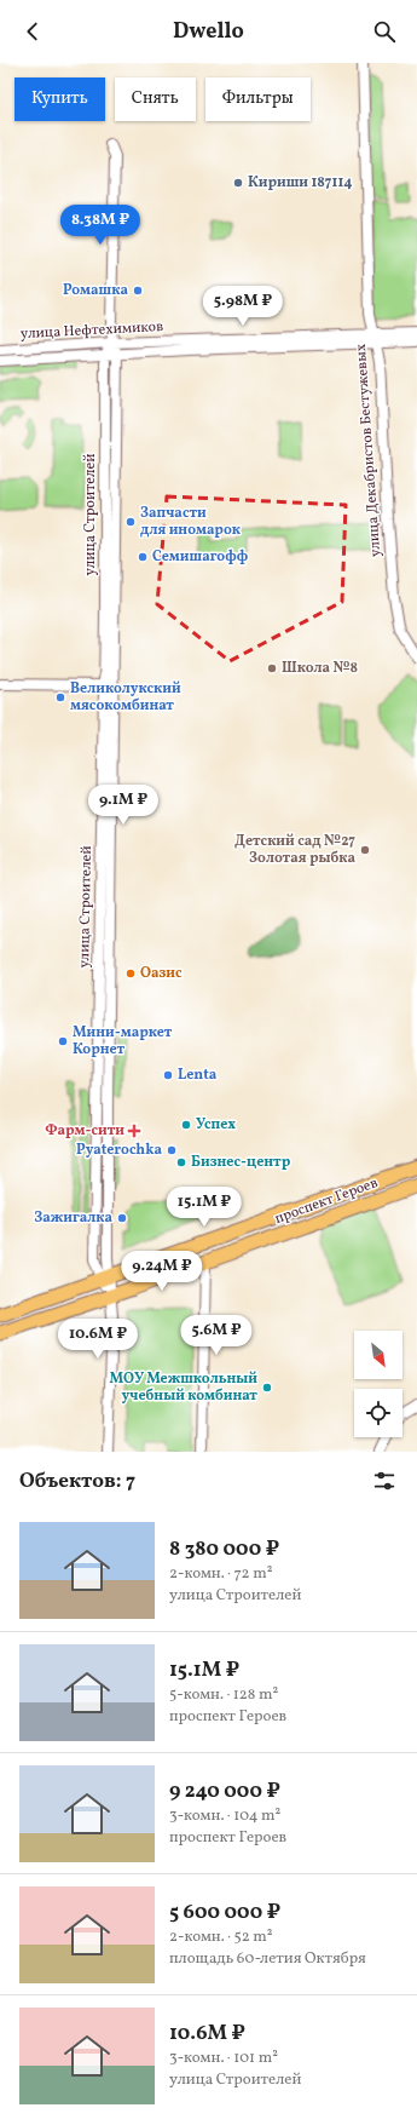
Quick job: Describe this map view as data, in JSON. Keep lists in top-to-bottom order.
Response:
{
  "streets": {
    "main road": ["проспект Героев"],
    "street": ["улица Нефтехимиков", "улица Декабристов Бестужевых", "улица Строителей"]
  },
  "crossings": [
    ["улица Нефтехимиков", "улица Декабристов Бестужевых"],
    ["улица Нефтехимиков", "улица Строителей"],
    ["улица Строителей", "проспект Героев"]
  ],
  "places": {
    "other": [
      "Кириши 187114",
      "Ромашка",
      "Запчасти для иномарок",
      "Семишагофф",
      "Школа №8",
      "Великолукский мясокомбинат",
      "Детский сад №27 Золотая рыбка",
      "Оазис",
      "Мини-маркет Корнет",
      "Lenta",
      "Успех",
      "Pyaterochka",
      "Бизнес-центр",
      "Зажигалка",
      "МОУ Межшкольный учебный комбинат"
    ],
    "health": ["Фарм-сити"]
  },
  "north": "bottom right",
  "page": {
    "header": "Dwello",
    "chip": ["Купить", "Снять", "Фильтры"],
    "price": [
      "8.38M ₽",
      "5.98M ₽",
      "9.1M ₽",
      "15.1M ₽",
      "9.24M ₽",
      "5.6M ₽",
      "10.6M ₽"
    ],
    "heading": "Объектов: 7",
    "list": [
      {
        "name": "8 380 000 ₽",
        "note": "2-комн. · 72 m² · улица Строителей"
      },
      {
        "name": "15.1M ₽",
        "note": "5-комн. · 128 m² · проспект Героев"
      },
      {
        "name": "9 240 000 ₽",
        "note": "3-комн. · 104 m² · проспект Героев"
      },
      {
        "name": "5 600 000 ₽",
        "note": "2-комн. · 52 m² · площадь 60-летия Октября"
      },
      {
        "name": "10.6M ₽",
        "note": "3-комн. · 101 m² · улица Строителей"
      }
    ]
  }
}
